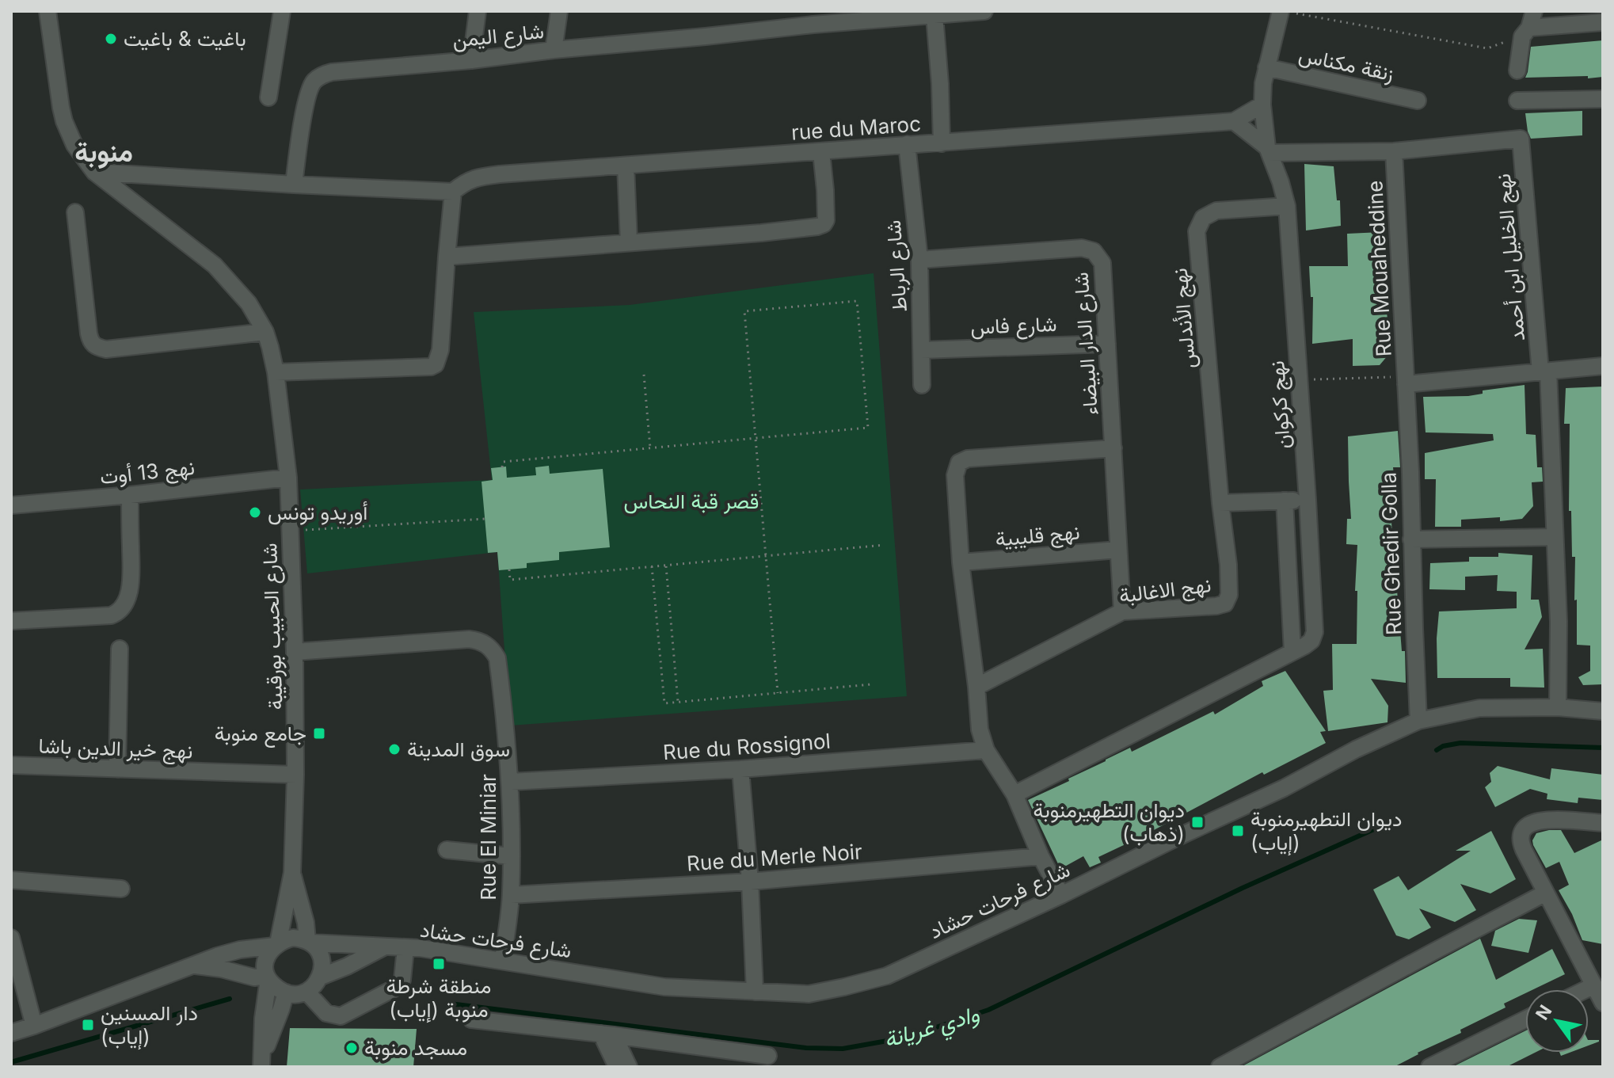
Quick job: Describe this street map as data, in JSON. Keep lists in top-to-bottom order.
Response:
{
  "streets": {
    "street": [
      "شارع اليمن",
      "زنقة مكناس",
      "rue du Maroc",
      "نهج الخليل ابن أحمد",
      "شارع الرباط",
      "Rue Mouaheddine",
      "نهج الأندلس",
      "شارع فاس",
      "شارع الدار البيضاء",
      "نهج كركوان",
      "نهج 13 أوت",
      "نهج قليبية",
      "Rue Ghedir Golla",
      "نهج الاغالبة",
      "شارع الحبيب بورقيبة",
      "Rue du Rossignol",
      "نهج خير الدين باشا",
      "Rue El Miniar",
      "Rue du Merle Noir",
      "شارع فرحات حشاد"
    ]
  },
  "crossings": [
    ["rue du Maroc", "شارع الرباط"],
    ["نهج الخليل ابن أحمد", "Rue Mouaheddine"],
    ["نهج الخليل ابن أحمد", "شارع فرحات حشاد"],
    ["شارع الرباط", "شارع فاس"],
    ["شارع الرباط", "شارع الدار البيضاء"],
    ["Rue Mouaheddine", "Rue Ghedir Golla"],
    ["نهج الأندلس", "نهج كركوان"],
    ["نهج الأندلس", "نهج الاغالبة"],
    ["شارع فاس", "شارع الدار البيضاء"],
    ["شارع الدار البيضاء", "نهج قليبية"],
    ["شارع الدار البيضاء", "نهج الاغالبة"],
    ["نهج 13 أوت", "شارع الحبيب بورقيبة"],
    ["Rue Ghedir Golla", "شارع فرحات حشاد"],
    ["شارع الحبيب بورقيبة", "نهج خير الدين باشا"],
    ["شارع الحبيب بورقيبة", "Rue El Miniar"],
    ["شارع الحبيب بورقيبة", "شارع فرحات حشاد"],
    ["Rue du Rossignol", "Rue El Miniar"],
    ["Rue El Miniar", "Rue du Merle Noir"],
    ["Rue El Miniar", "شارع فرحات حشاد"]
  ],
  "districts": ["منوبة"],
  "water": ["وادي غريانة"],
  "parks": ["قصر قبة النحاس"],
  "places": {
    "other": [
      "باغيت & باغيت",
      "أوريدو تونس",
      "سوق المدينة",
      "مسجد منوبة"
    ],
    "transit": [
      "جامع منوبة",
      "ديوان التطهيرمنوبة (ذهاب)",
      "ديوان التطهيرمنوبة (إياب)",
      "منطقة شرطة منوبة (إياب)",
      "دار المسنين (إياب)"
    ]
  },
  "north": "top left"
}
